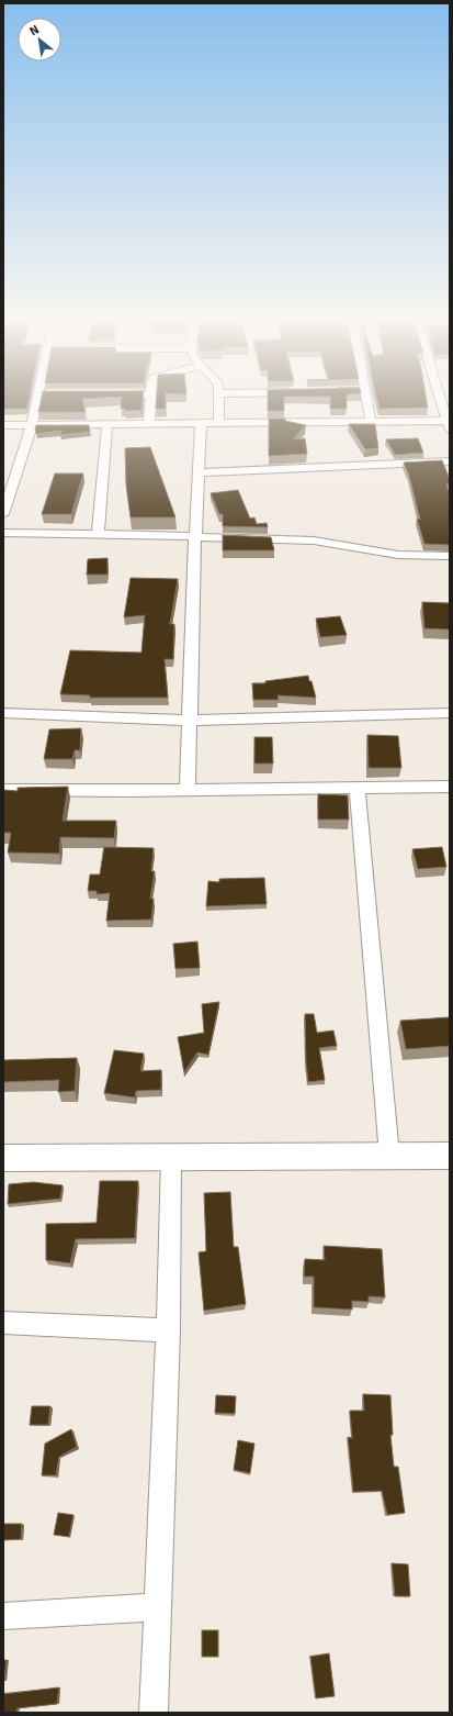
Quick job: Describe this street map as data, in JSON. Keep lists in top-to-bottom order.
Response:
{
  "north": "top left"
}
